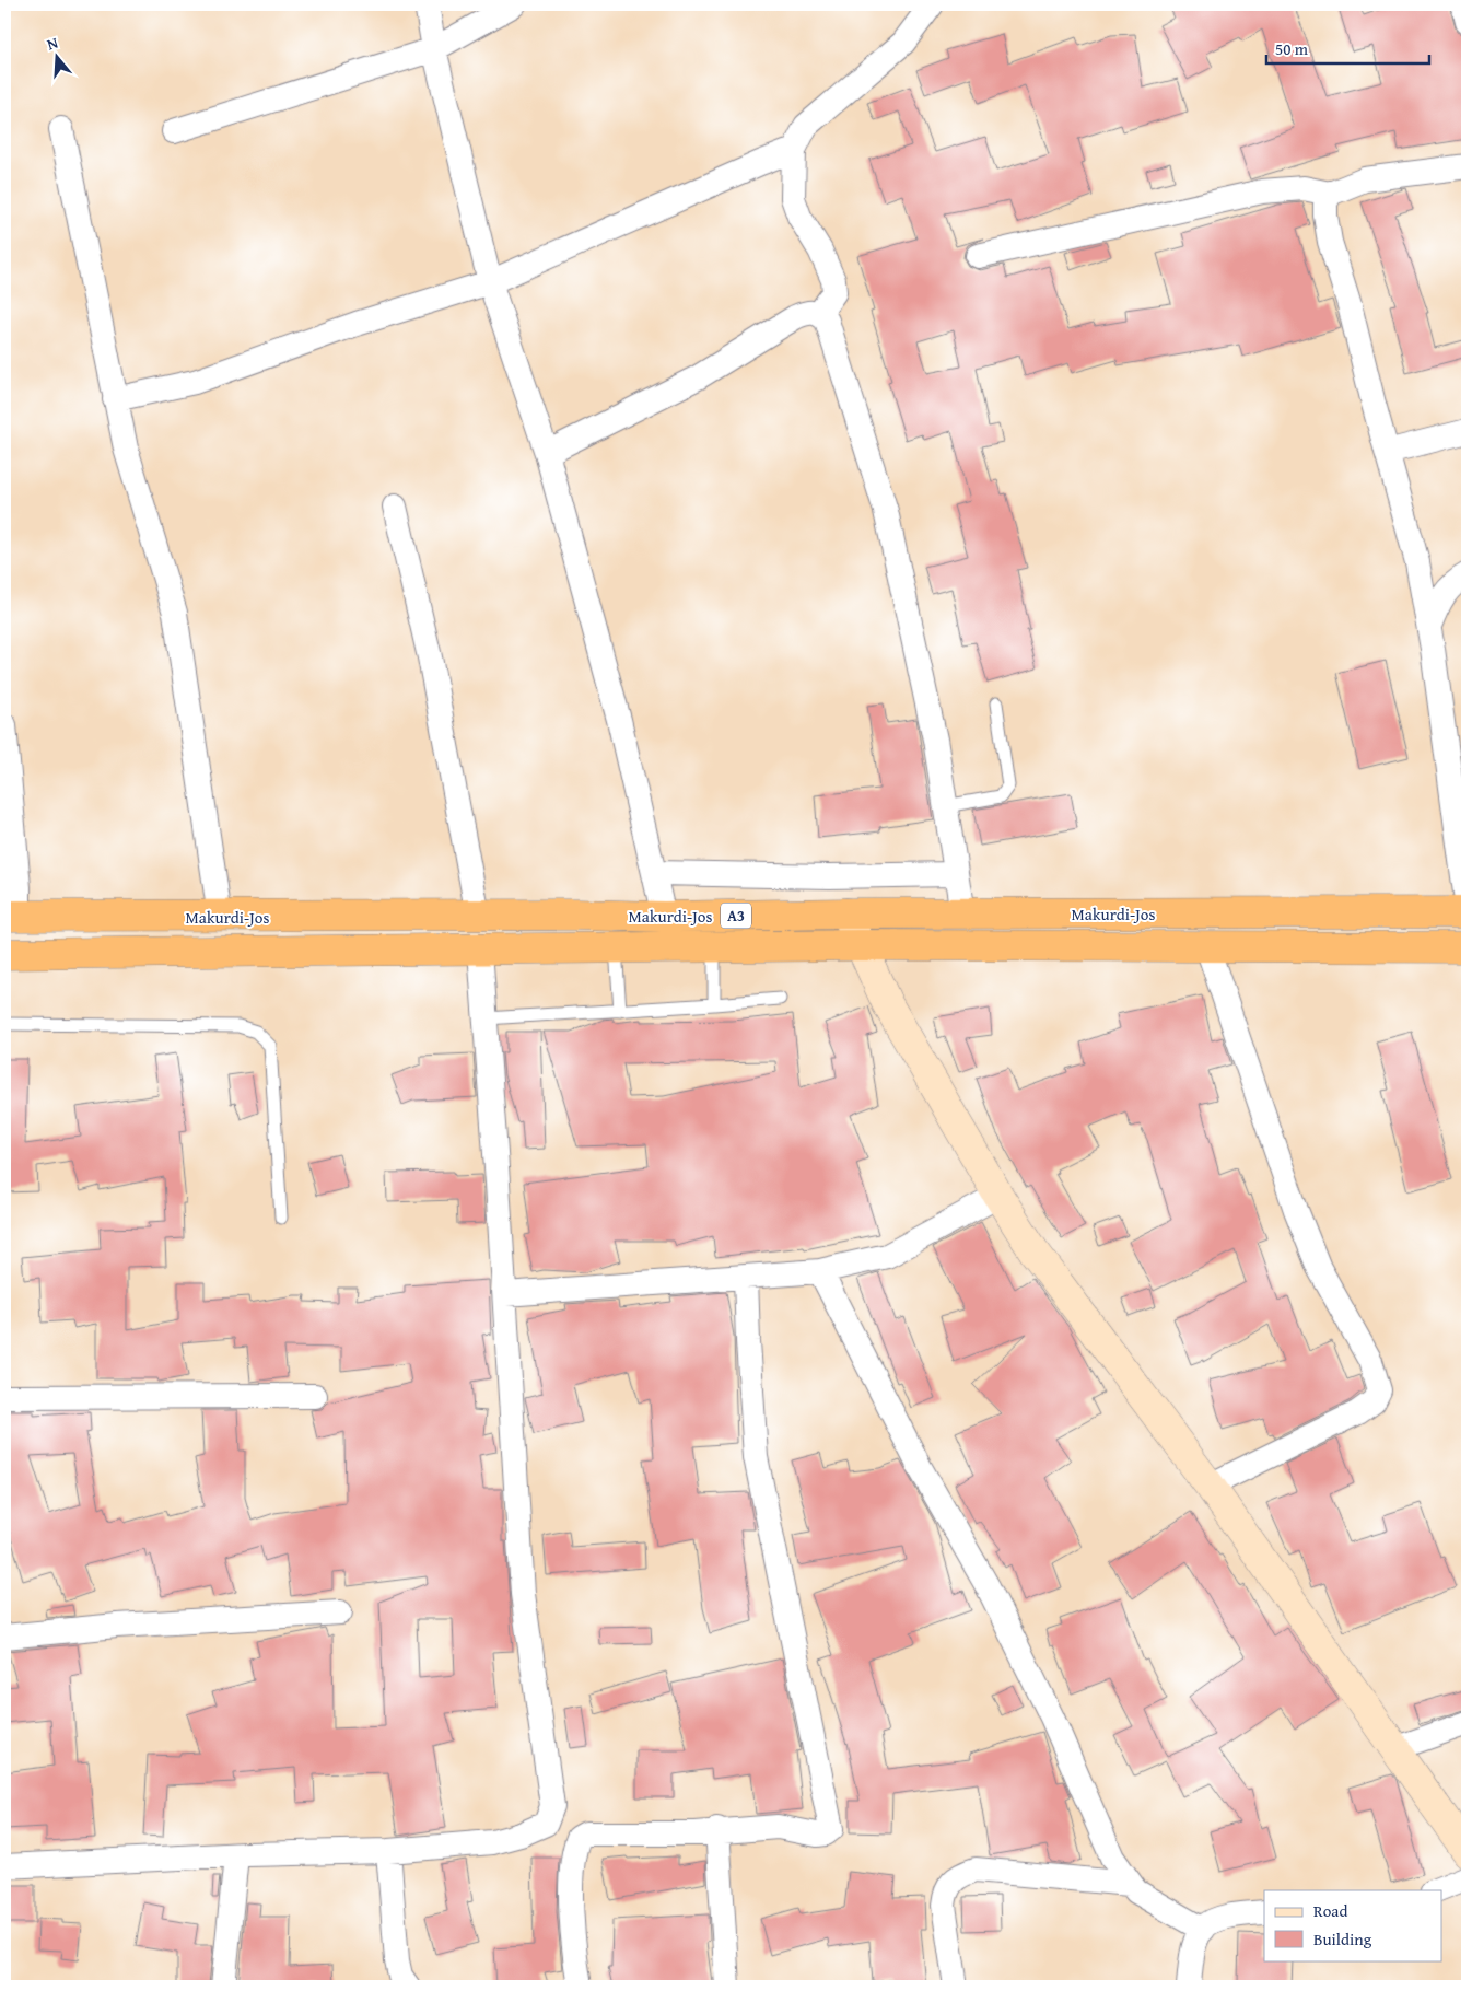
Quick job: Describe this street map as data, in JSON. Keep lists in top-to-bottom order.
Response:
{
  "streets": {
    "highway": ["Makurdi-Jos", "A3"]
  },
  "legend": ["Road", "Building"],
  "scale_bar": "50 m",
  "north": "top"
}
